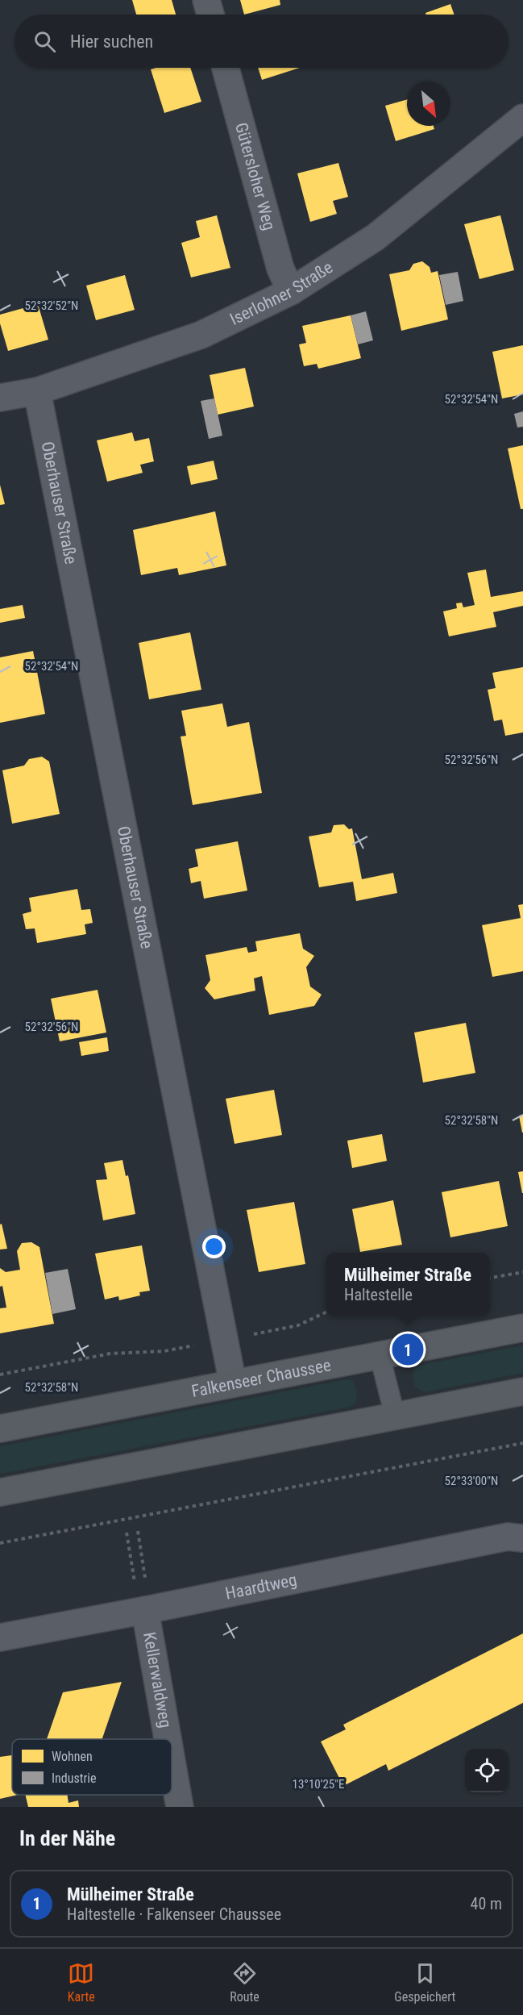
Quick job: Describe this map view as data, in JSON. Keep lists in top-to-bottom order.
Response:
{
  "streets": {
    "main road": ["Falkenseer Chaussee"],
    "street": [
      "Gütersloher Weg",
      "Iserlohner Straße",
      "Oberhauser Straße",
      "Haardtweg",
      "Kellerwaldweg"
    ]
  },
  "crossings": [
    ["Gütersloher Weg", "Iserlohner Straße"],
    ["Iserlohner Straße", "Oberhauser Straße"],
    ["Oberhauser Straße", "Falkenseer Chaussee"],
    ["Haardtweg", "Kellerwaldweg"]
  ],
  "legend": ["Wohnen", "Industrie"],
  "north": "bottom right",
  "page": {
    "search": "Hier suchen",
    "popup": ["Mülheimer Straße", "Haltestelle"],
    "pins": "1",
    "heading": "In der Nähe",
    "list": [
      {
        "mark": "1",
        "name": "Mülheimer Straße",
        "note": "Haltestelle · Falkenseer Chaussee",
        "value": "40 m"
      }
    ],
    "nav": ["Karte", "Route", "Gespeichert"]
  },
  "coordinates": [
    "52°32'52\"N",
    "52°32'54\"N",
    "52°32'56\"N",
    "52°32'58\"N",
    "52°33'00\"N",
    "13°10'25\"E"
  ]
}
